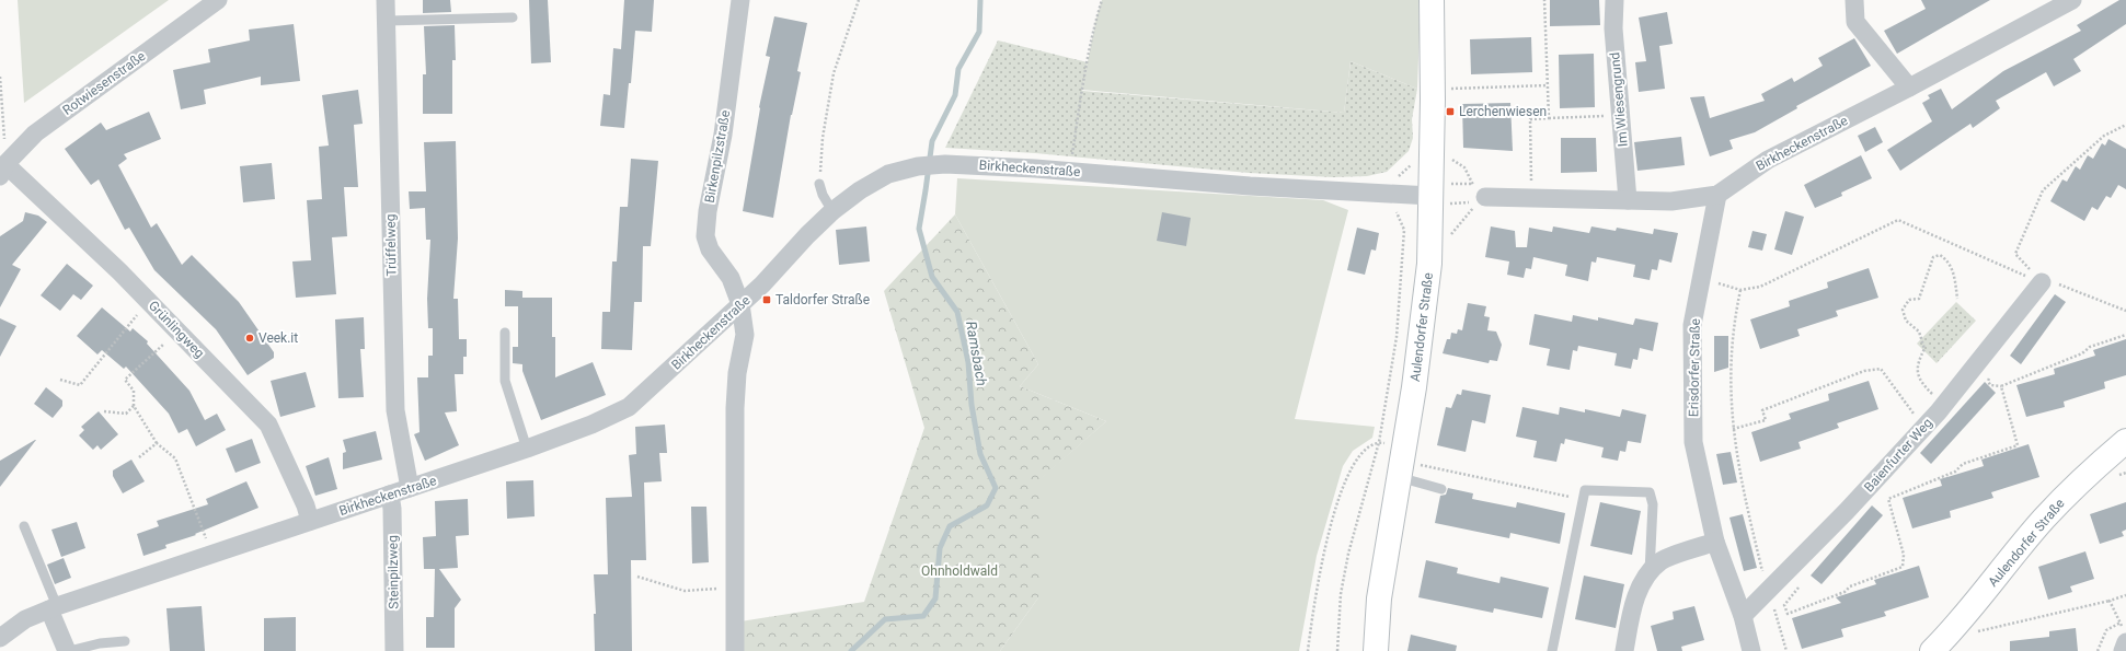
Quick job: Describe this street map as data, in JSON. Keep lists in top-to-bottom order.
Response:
{
  "streets": {
    "main road": ["Aulendorfer Straße"],
    "street": [
      "Rotwiesenstraße",
      "Im Wiesengrund",
      "Birkheckenstraße",
      "Birkenpilzstraße",
      "Trüffelweg",
      "Grünlingweg",
      "Erisdorfer Straße",
      "Baienfurter Weg",
      "Steinpilzweg"
    ]
  },
  "crossings": [
    ["Rotwiesenstraße", "Grünlingweg"],
    ["Im Wiesengrund", "Birkheckenstraße"],
    ["Birkheckenstraße", "Birkenpilzstraße"],
    ["Birkheckenstraße", "Trüffelweg"],
    ["Birkheckenstraße", "Aulendorfer Straße"],
    ["Birkheckenstraße", "Grünlingweg"],
    ["Birkheckenstraße", "Erisdorfer Straße"],
    ["Birkheckenstraße", "Steinpilzweg"],
    ["Erisdorfer Straße", "Baienfurter Weg"]
  ],
  "water": ["Ramsbach"],
  "parks": ["Ohnholdwald"],
  "places": {
    "transit": ["Lerchenwiesen", "Taldorfer Straße"],
    "other": ["Veek.it"]
  }
}
